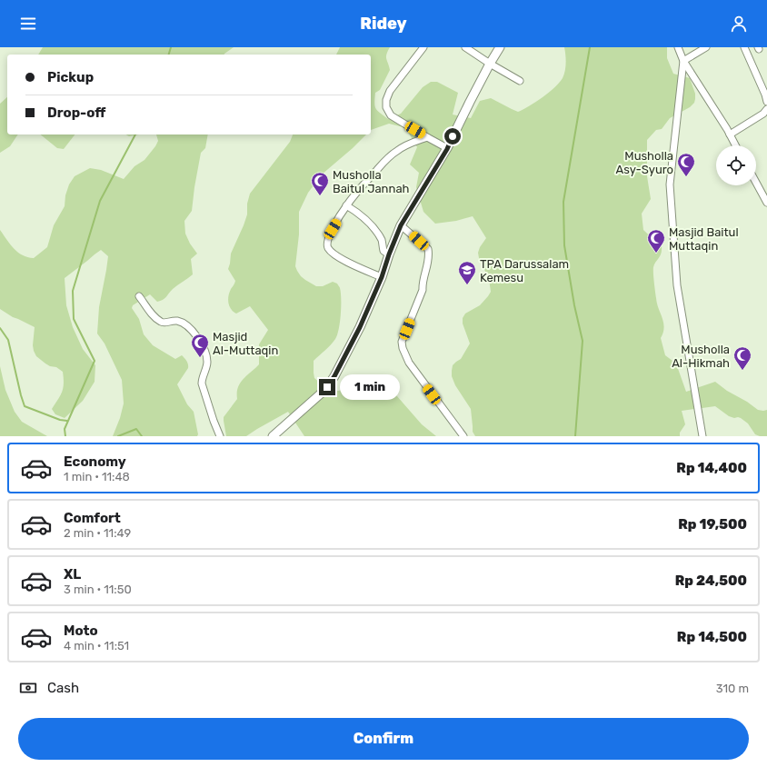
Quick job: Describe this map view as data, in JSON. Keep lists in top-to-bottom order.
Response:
{
  "places": {
    "mosque": [
      "Musholla Asy-Syuro",
      "Musholla Baitul Jannah",
      "Masjid Baitul Muttaqin",
      "Masjid Al-Muttaqin",
      "Musholla Al-Hikmah"
    ],
    "school or university": ["TPA Darussalam Kemesu"]
  },
  "page": {
    "header": "Ridey",
    "banner": ["Pickup", "Drop-off"],
    "bubble": "1 min",
    "list": [
      {
        "name": "Economy",
        "note": "1 min · 11:48",
        "value": "Rp 14,400"
      },
      {
        "name": "Comfort",
        "note": "2 min · 11:49",
        "value": "Rp 19,500"
      },
      {
        "name": "XL",
        "note": "3 min · 11:50",
        "value": "Rp 24,500"
      },
      {
        "name": "Moto",
        "note": "4 min · 11:51",
        "value": "Rp 14,500"
      }
    ],
    "pay": ["Cash", "310 m"],
    "buttons": "Confirm"
  }
}
